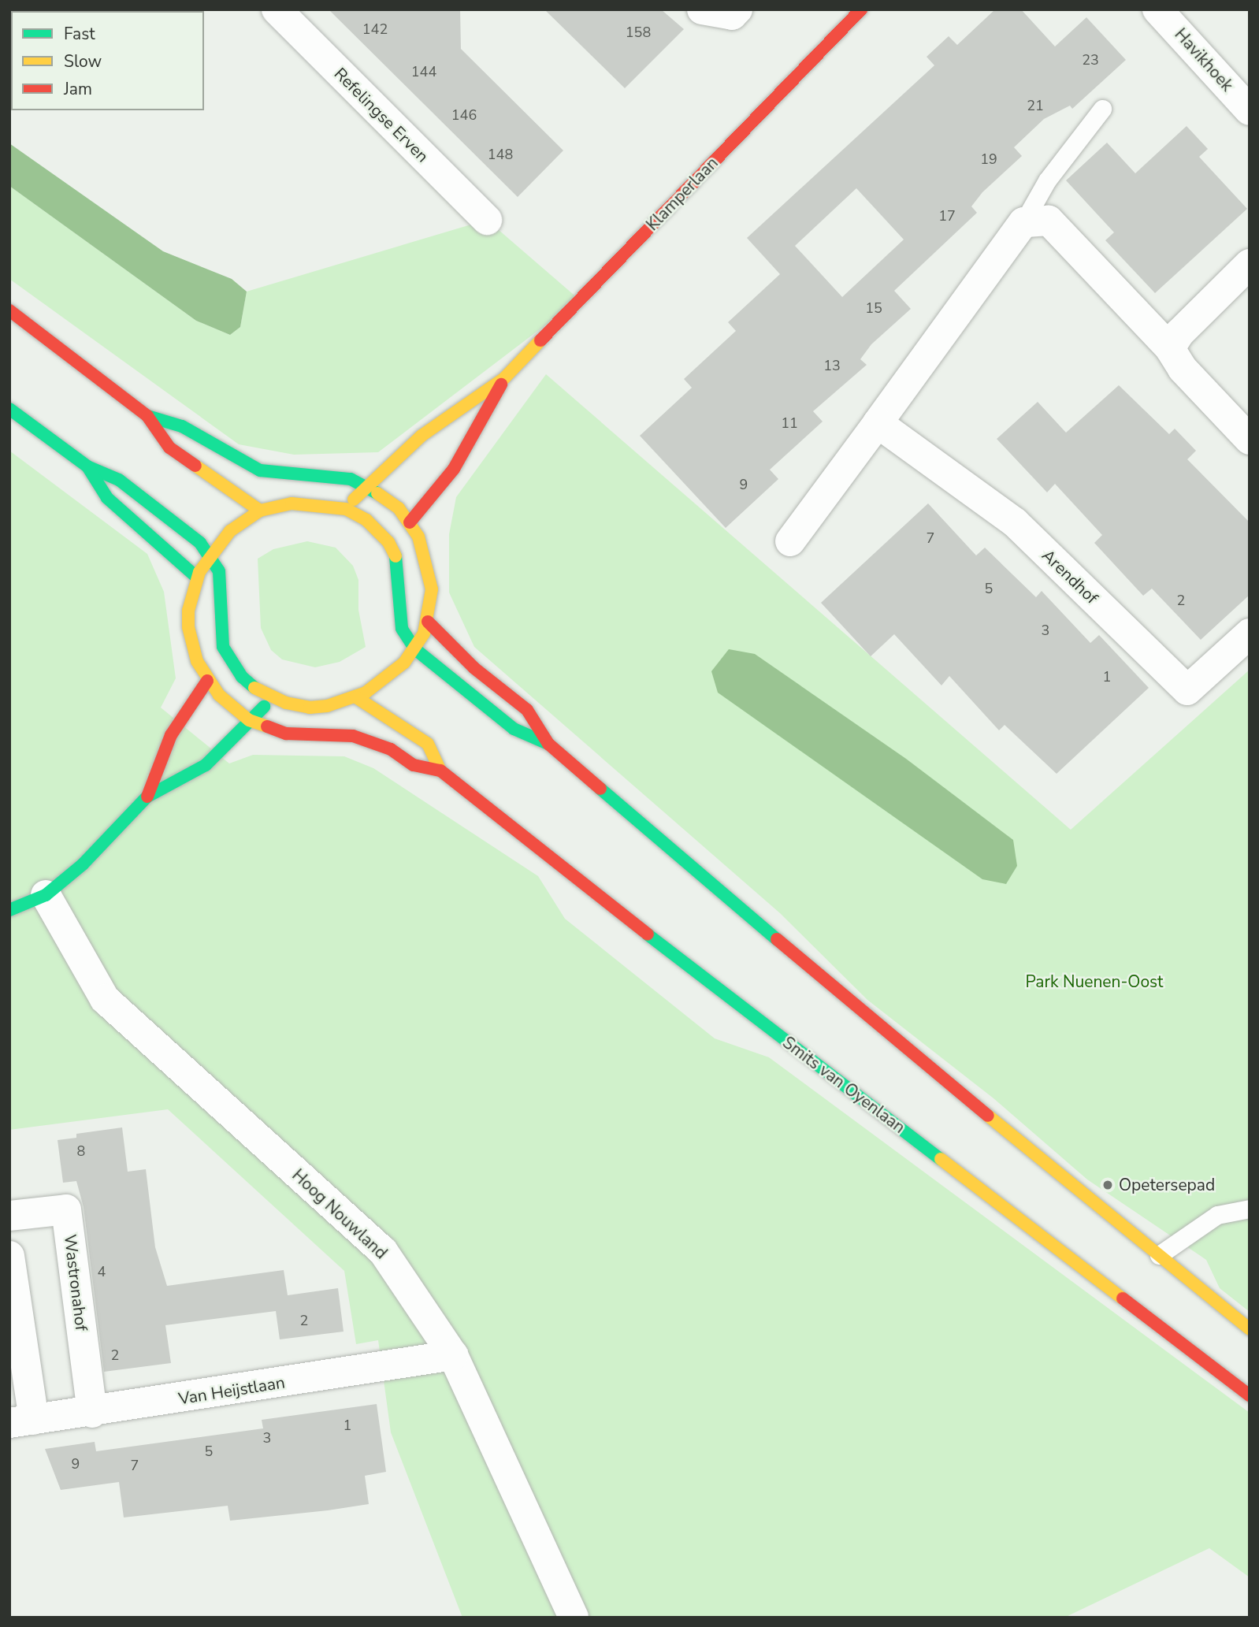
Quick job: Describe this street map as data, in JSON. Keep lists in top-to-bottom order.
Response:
{
  "streets": {
    "main road": ["Klamperlaan", "Smits van Oyenlaan"],
    "street": [
      "Havikhoek",
      "Refelingse Erven",
      "Arendhof",
      "Hoog Nouwland",
      "Wastronahof",
      "Van Heijstlaan"
    ]
  },
  "crossings": [
    ["Hoog Nouwland", "Van Heijstlaan"],
    ["Wastronahof", "Van Heijstlaan"]
  ],
  "parks": ["Park Nuenen-Oost"],
  "places": ["Opetersepad"],
  "house_numbers": [
    "142",
    "158",
    "23",
    "144",
    "21",
    "146",
    "148",
    "19",
    "17",
    "15",
    "13",
    "11",
    "9",
    "7",
    "5",
    "2",
    "3",
    "1",
    "8",
    "4",
    "2",
    "2",
    "1",
    "3",
    "5",
    "9",
    "7"
  ],
  "legend": ["Fast", "Slow", "Jam"]
}
